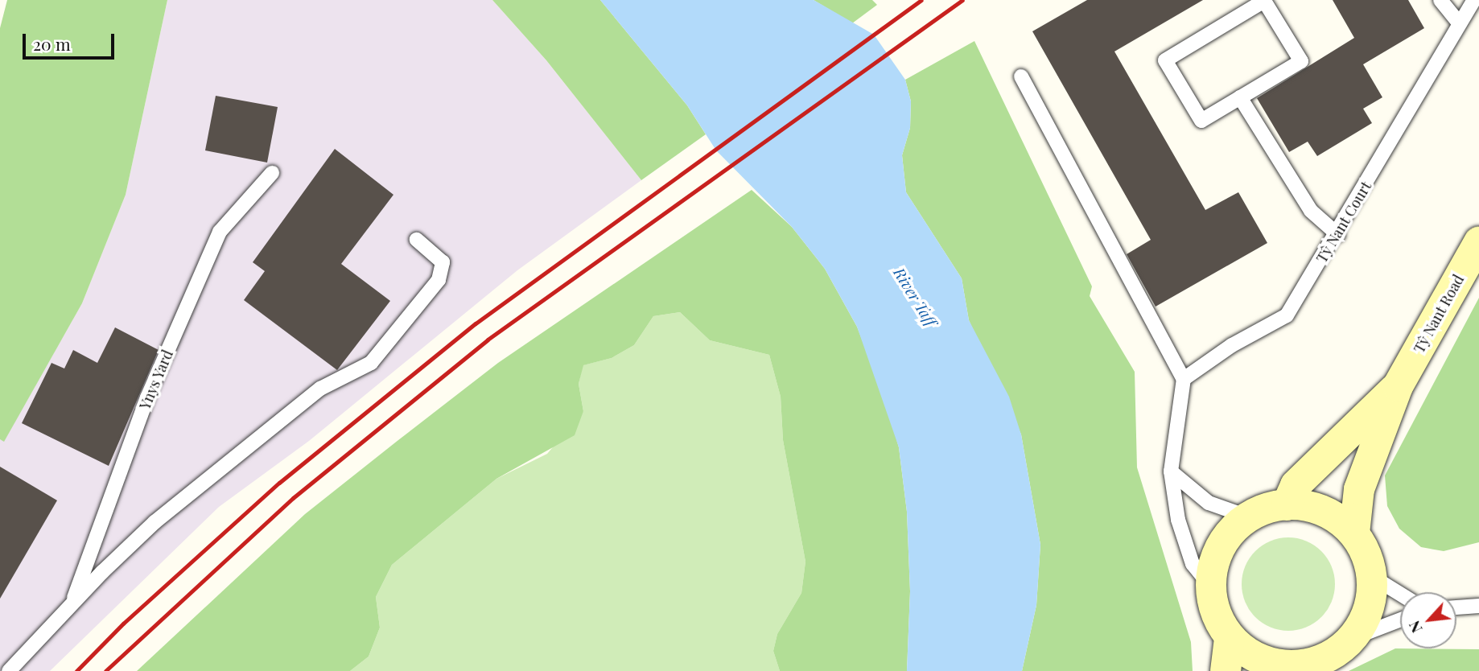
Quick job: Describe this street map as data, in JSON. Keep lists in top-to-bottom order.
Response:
{
  "streets": {
    "main road": ["Tŷ Nant Road"],
    "lane": ["Tŷ Nant Court", "Ynys Yard"]
  },
  "water": ["River Taff"],
  "scale_bar": "20 m",
  "north": "bottom left"
}
